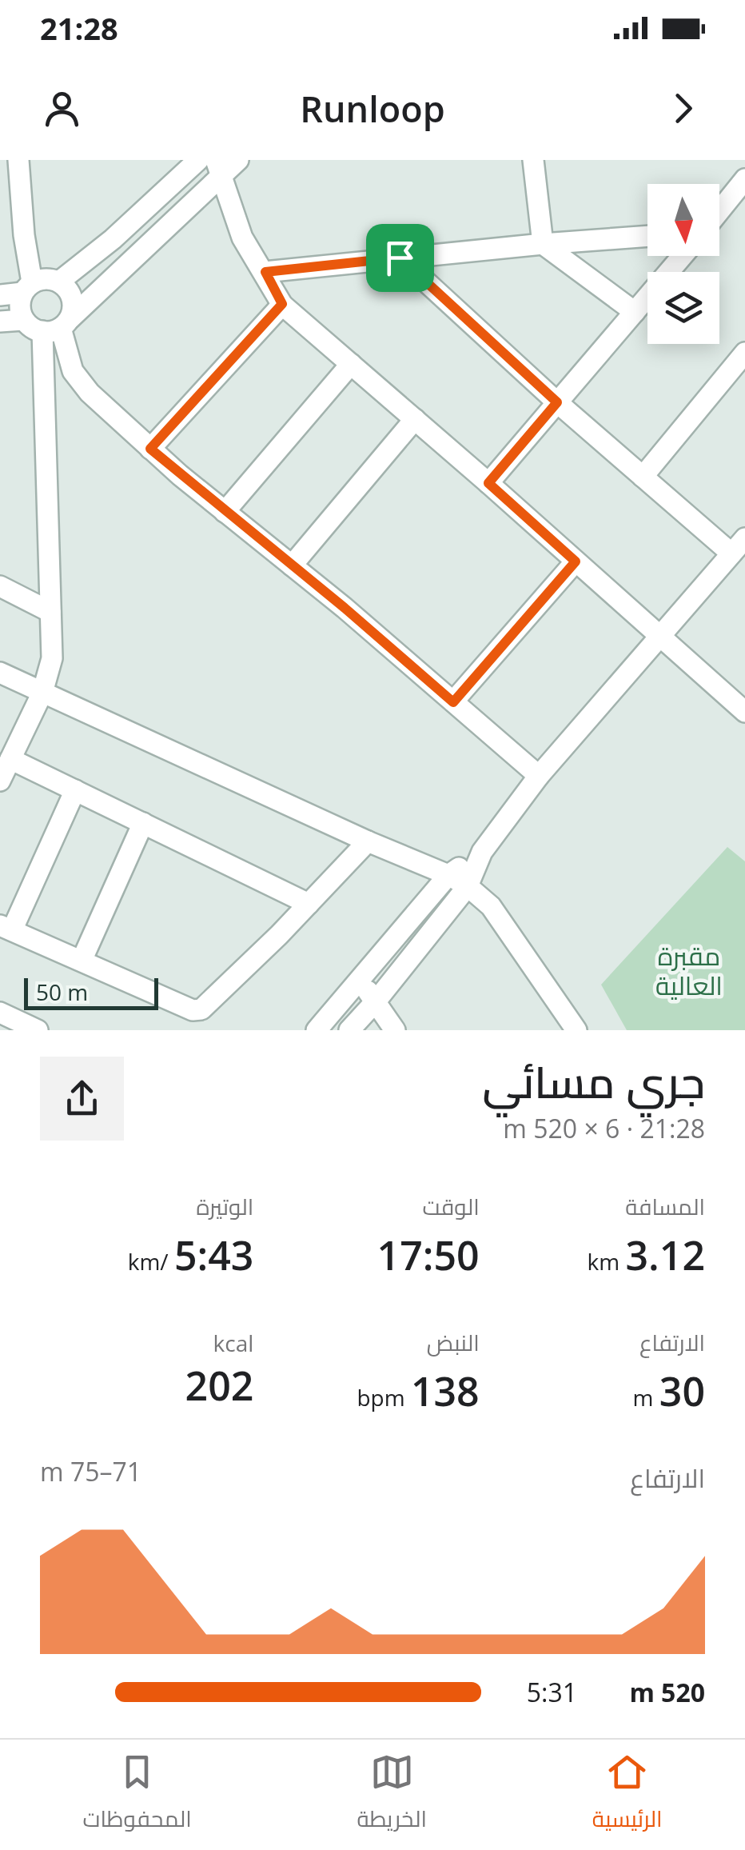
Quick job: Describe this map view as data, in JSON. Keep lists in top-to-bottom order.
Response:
{
  "parks": ["مقبرة العالية"],
  "scale_bar": "50 m",
  "north": "bottom",
  "page": {
    "status": "21:28",
    "header": "Runloop",
    "scale": "50 m",
    "heading": ["جري مسائي", "21:28 · 6 × 520 m"],
    "stats": [
      ["المسافة", "3.12 km"],
      ["الوقت", "17:50"],
      ["الوتيرة", "5:43 /km"],
      ["الارتفاع", "30 m"],
      ["النبض", "138 bpm"],
      ["kcal", "202"]
    ],
    "chart": ["الارتفاع", "71–75 m"],
    "list": [
      {
        "name": "520 m",
        "note": "5:31"
      }
    ],
    "tabs": ["الرئيسية", "الخريطة", "المحفوظات"]
  }
}
